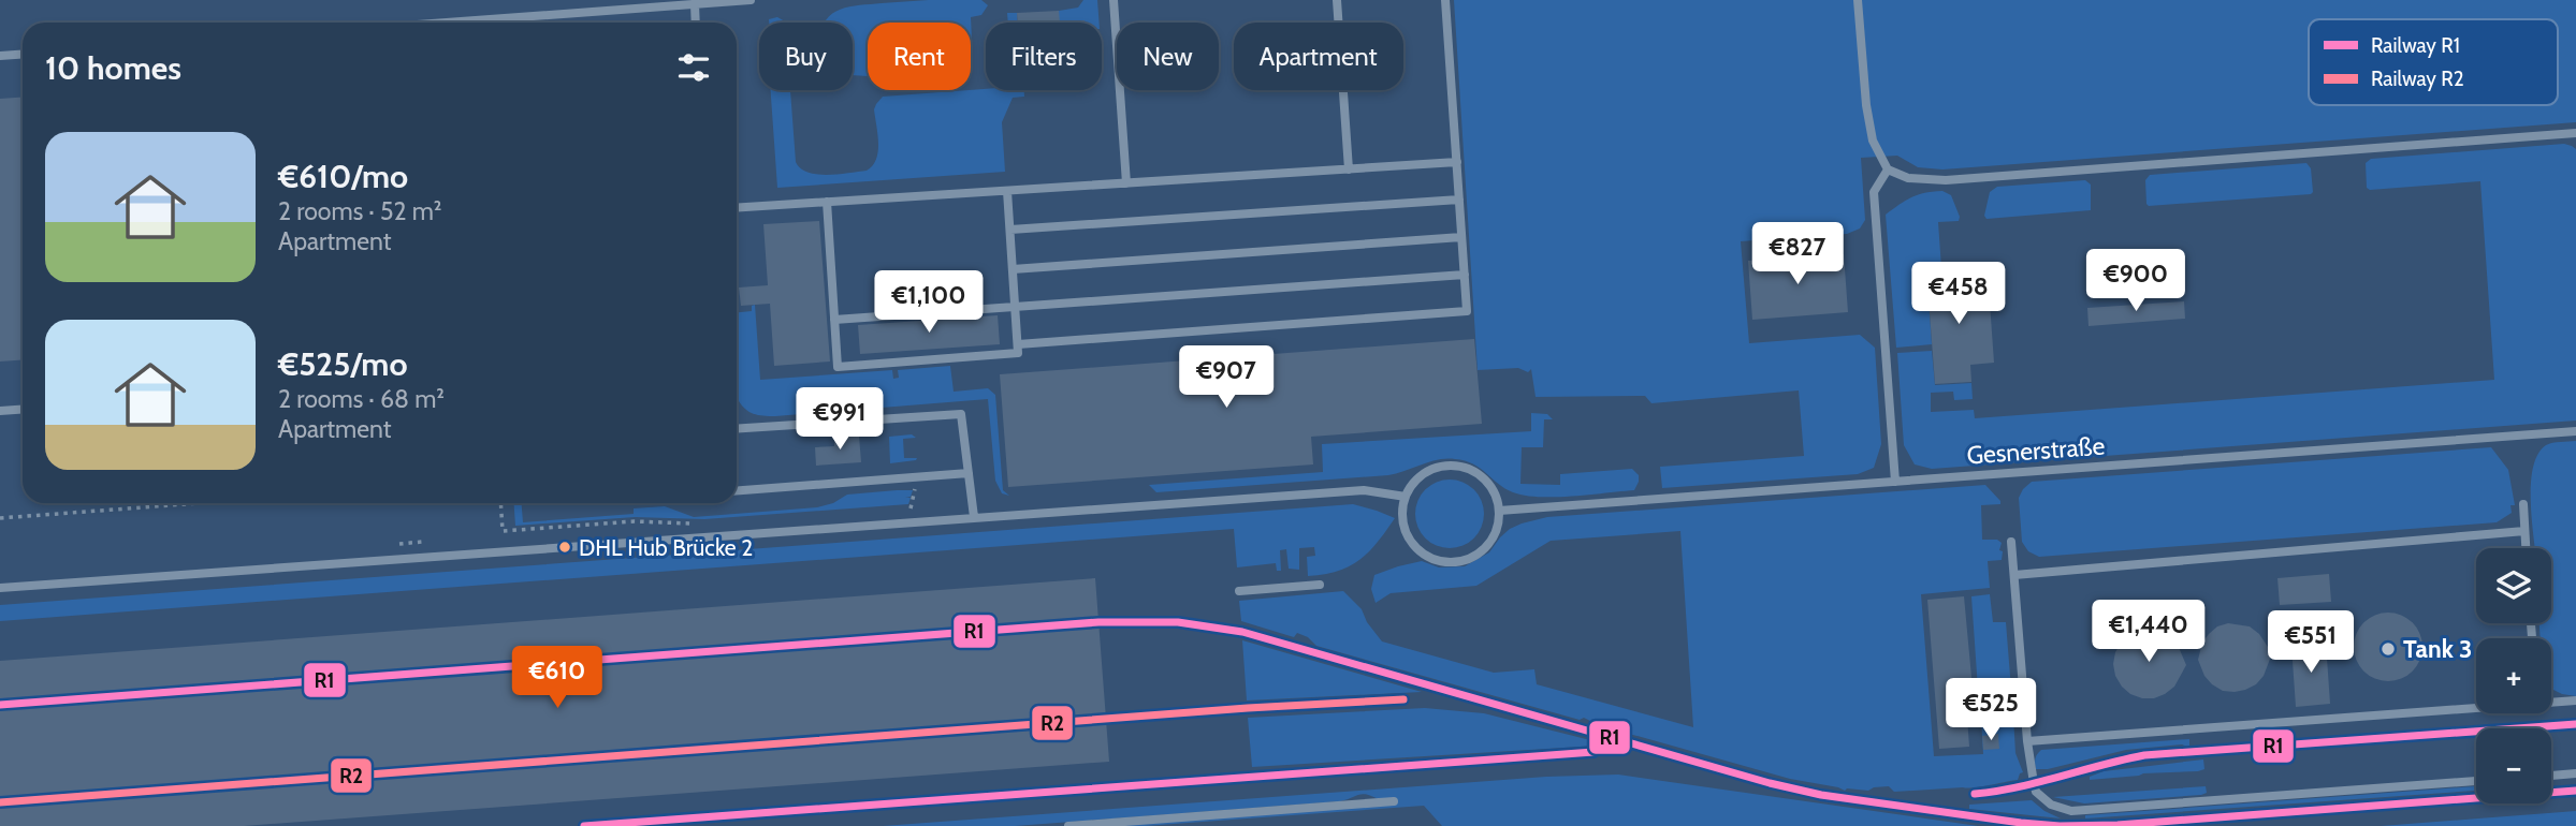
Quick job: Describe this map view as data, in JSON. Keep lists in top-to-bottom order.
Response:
{
  "streets": {
    "lane": ["Gesnerstraße"]
  },
  "places": ["DHL Hub Brücke 2", "Tank 3"],
  "lines": ["rail line R1", "rail line R2"],
  "legend": ["Railway R1", "Railway R2"],
  "page": {
    "chip": [
      "Buy",
      "Rent",
      "Filters",
      "New",
      "Apartment"
    ],
    "heading": "10 homes",
    "list": [
      {
        "name": "€610/mo",
        "note": "2 rooms · 52 m² · Apartment"
      },
      {
        "name": "€525/mo",
        "note": "2 rooms · 68 m² · Apartment"
      }
    ],
    "price": [
      "€827",
      "€900",
      "€458",
      "€1,100",
      "€907",
      "€991",
      "€1,440",
      "€551",
      "€610",
      "€525"
    ],
    "map_buttons": ["+", "−"]
  }
}
